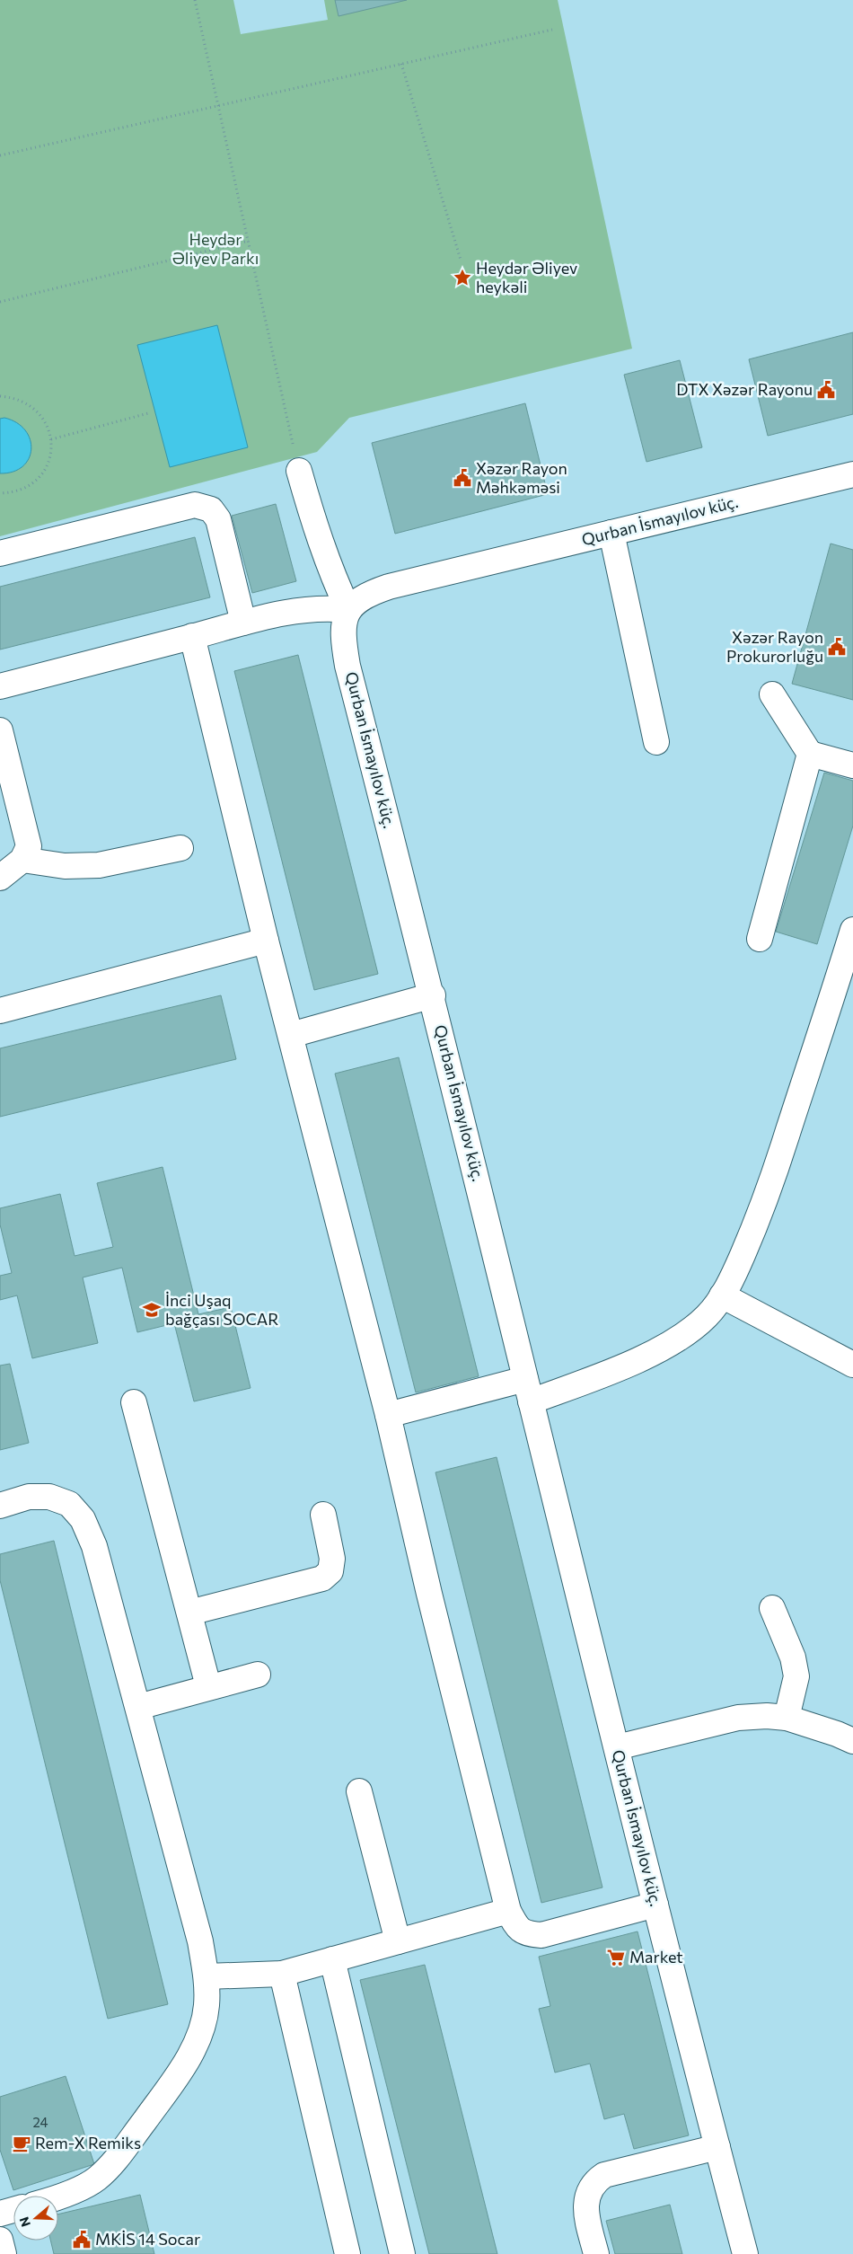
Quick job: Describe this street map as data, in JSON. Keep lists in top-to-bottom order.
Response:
{
  "streets": {
    "street": ["Qurban İsmayılov küç."]
  },
  "parks": ["Heydər Əliyev Parkı"],
  "places": {
    "place": ["Heydər Əliyev heykəli"],
    "public building": [
      "DTX Xəzər Rayonu",
      "Xəzər Rayon Məhkəməsi",
      "Xəzər Rayon Prokurorluğu",
      "MKİS 14 Socar"
    ],
    "school or university": ["İnci Uşaq bağçası SOCAR"],
    "supermarket": ["Market"],
    "cafe": ["Rem-X Remiks"]
  },
  "house_numbers": ["24"],
  "north": "left"
}
